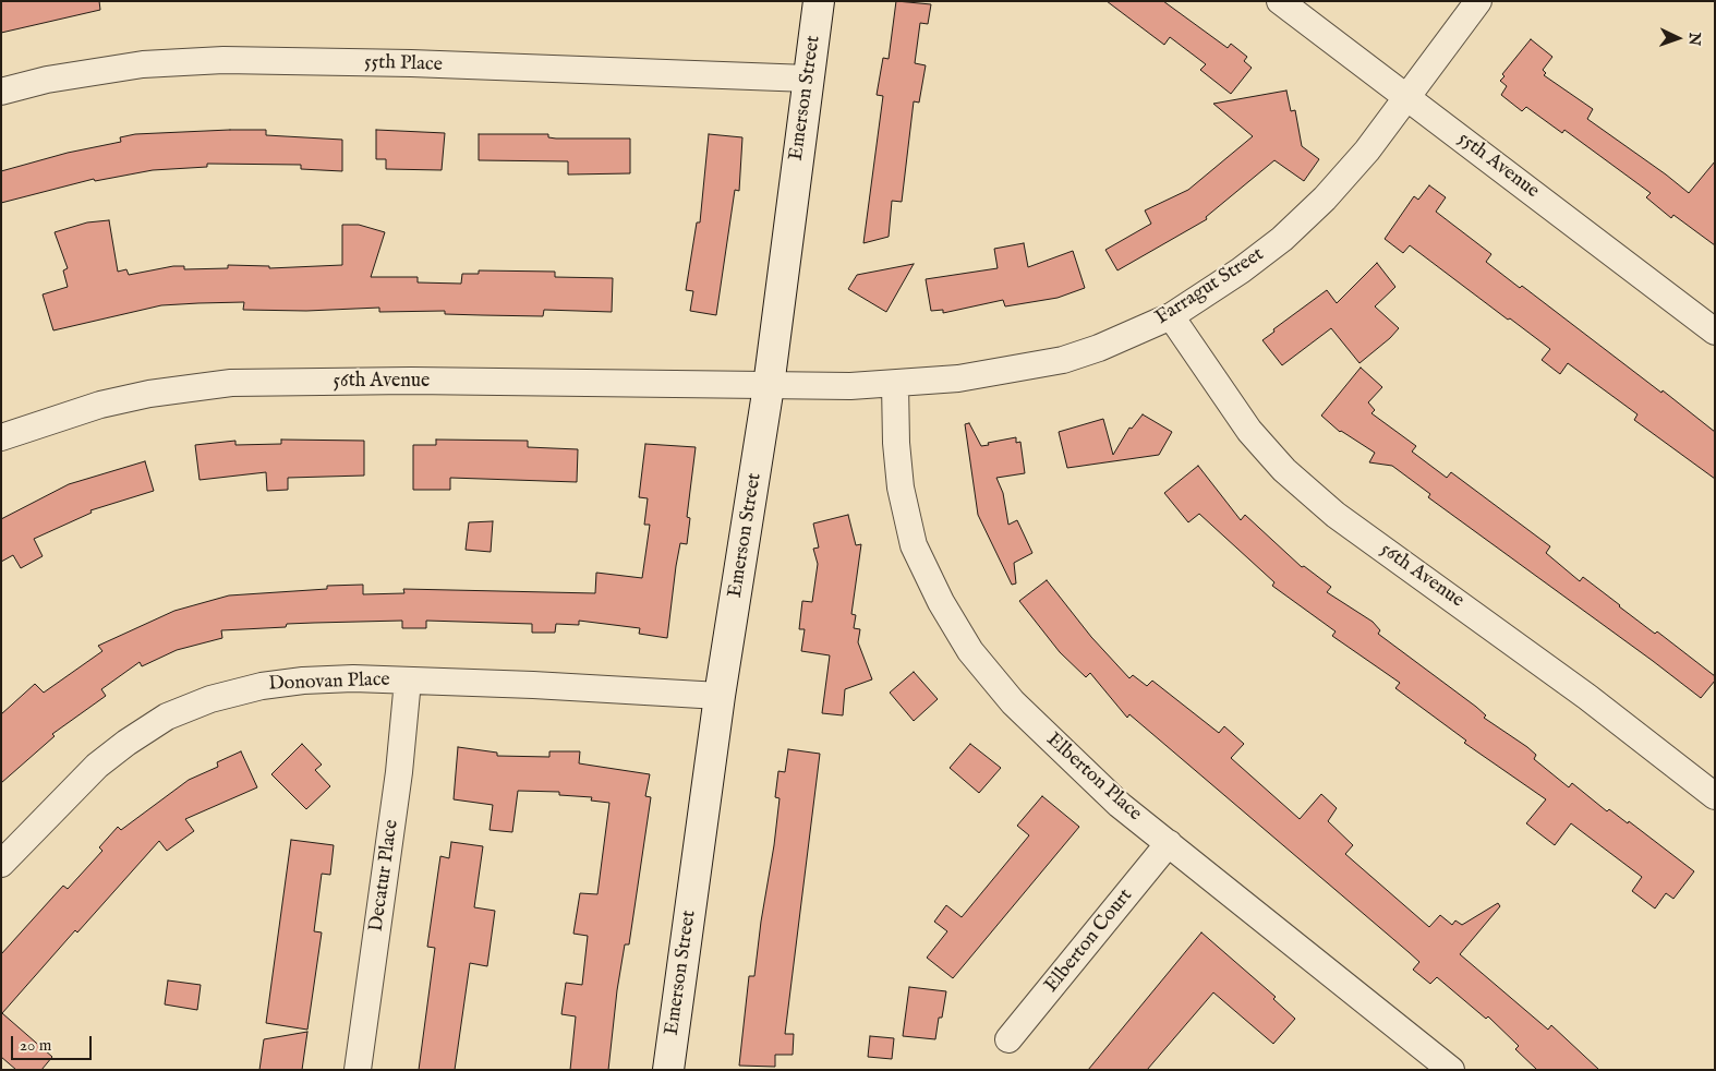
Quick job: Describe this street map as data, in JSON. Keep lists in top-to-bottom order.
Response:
{
  "streets": {
    "street": [
      "55th Place",
      "Emerson Street",
      "55th Avenue",
      "Farragut Street",
      "56th Avenue",
      "Donovan Place",
      "Elberton Place",
      "Decatur Place",
      "Elberton Court"
    ]
  },
  "crossings": [
    ["55th Place", "Emerson Street"],
    ["Emerson Street", "Farragut Street"],
    ["Emerson Street", "56th Avenue"],
    ["Emerson Street", "Donovan Place"],
    ["55th Avenue", "Farragut Street"],
    ["Farragut Street", "56th Avenue"],
    ["Farragut Street", "Elberton Place"],
    ["Donovan Place", "Decatur Place"],
    ["Elberton Place", "Elberton Court"]
  ],
  "scale_bar": "20 m",
  "north": "right"
}
